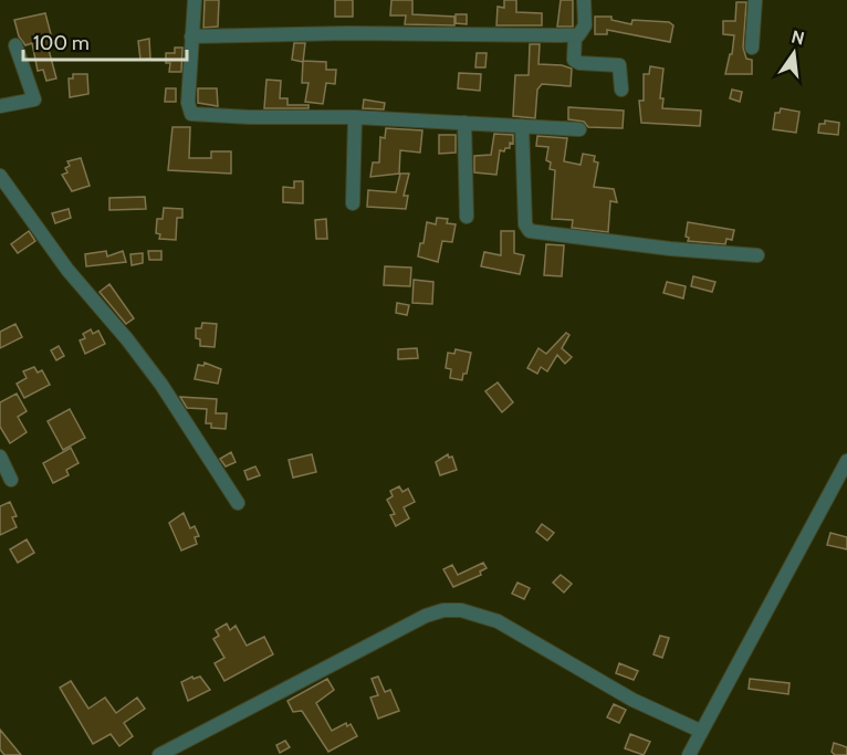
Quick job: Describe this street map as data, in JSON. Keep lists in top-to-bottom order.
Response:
{
  "scale_bar": "100 m",
  "north": "top"
}
